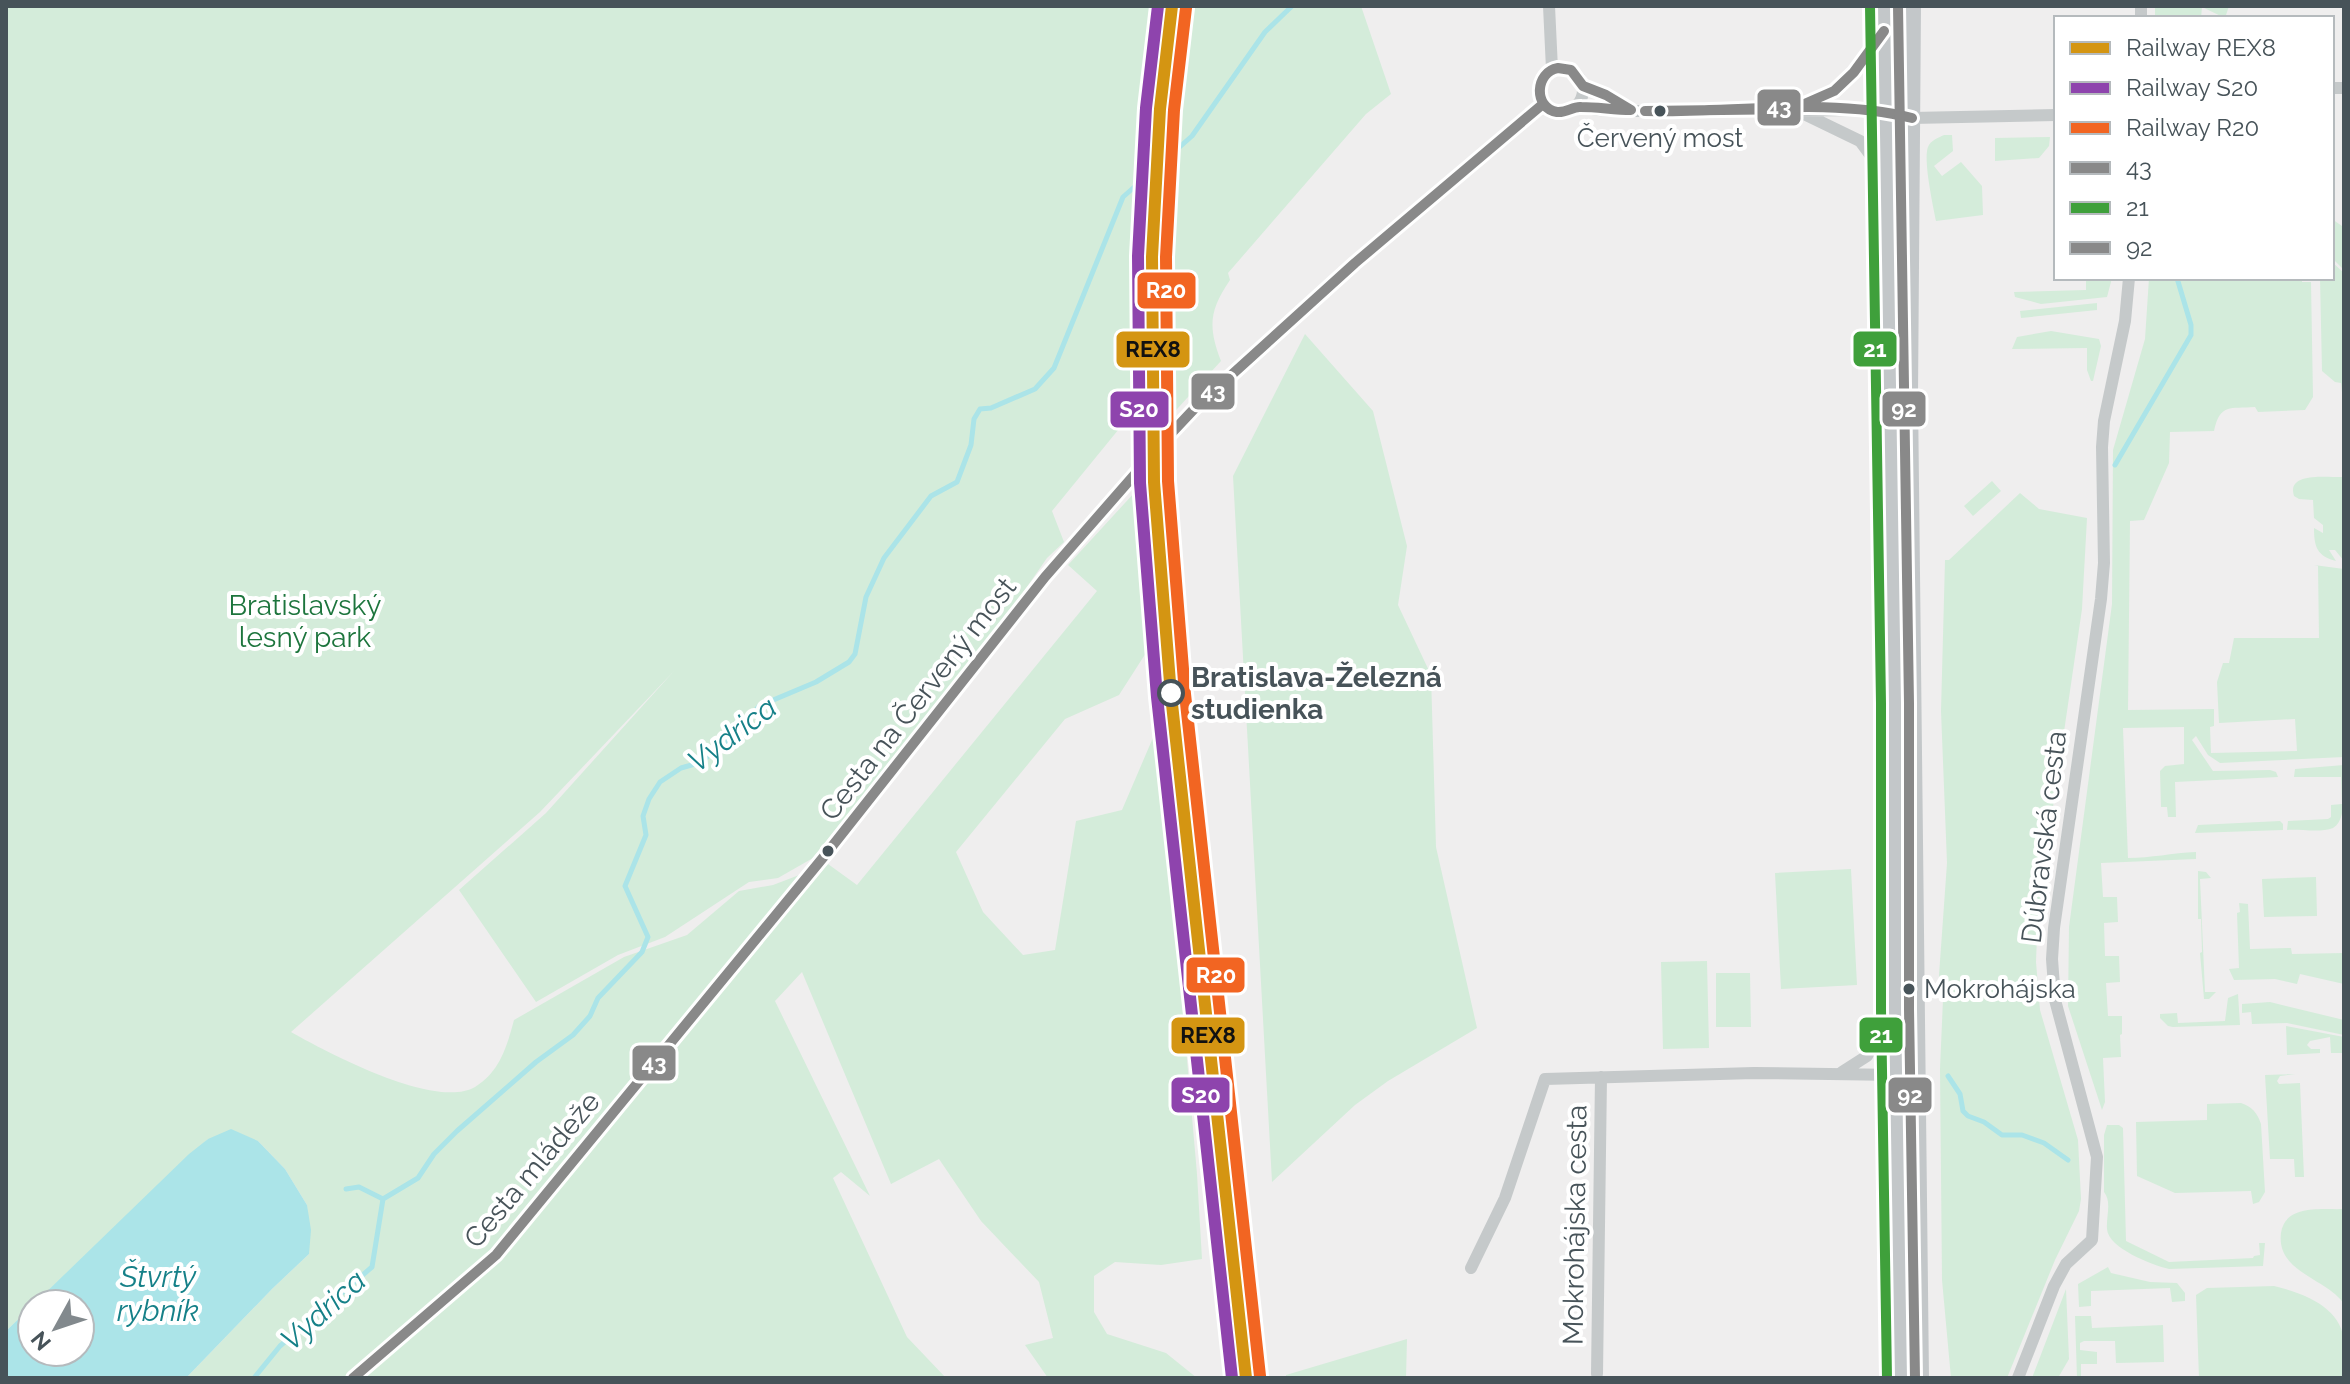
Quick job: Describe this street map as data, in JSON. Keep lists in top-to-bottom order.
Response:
{
  "streets": {
    "street": [
      "Cesta na Červený most",
      "Dúbravská cesta",
      "Cesta mládeže",
      "Mokrohájska cesta"
    ]
  },
  "crossings": [
    ["Cesta na Červený most", "Cesta mládeže"]
  ],
  "water": ["Vydrica", "Štvrtý rybník"],
  "parks": ["Bratislavský lesný park"],
  "places": ["Červený most", "Bratislava-Železná studienka", "Mokrohájska"],
  "lines": [
    "rail line REX8",
    "rail line S20",
    "transit line 21",
    "transit line 92",
    "rail line R20",
    "transit line 43"
  ],
  "legend": [
    "Railway REX8",
    "Railway S20",
    "Railway R20",
    "43",
    "21",
    "92"
  ],
  "north": "bottom left"
}
